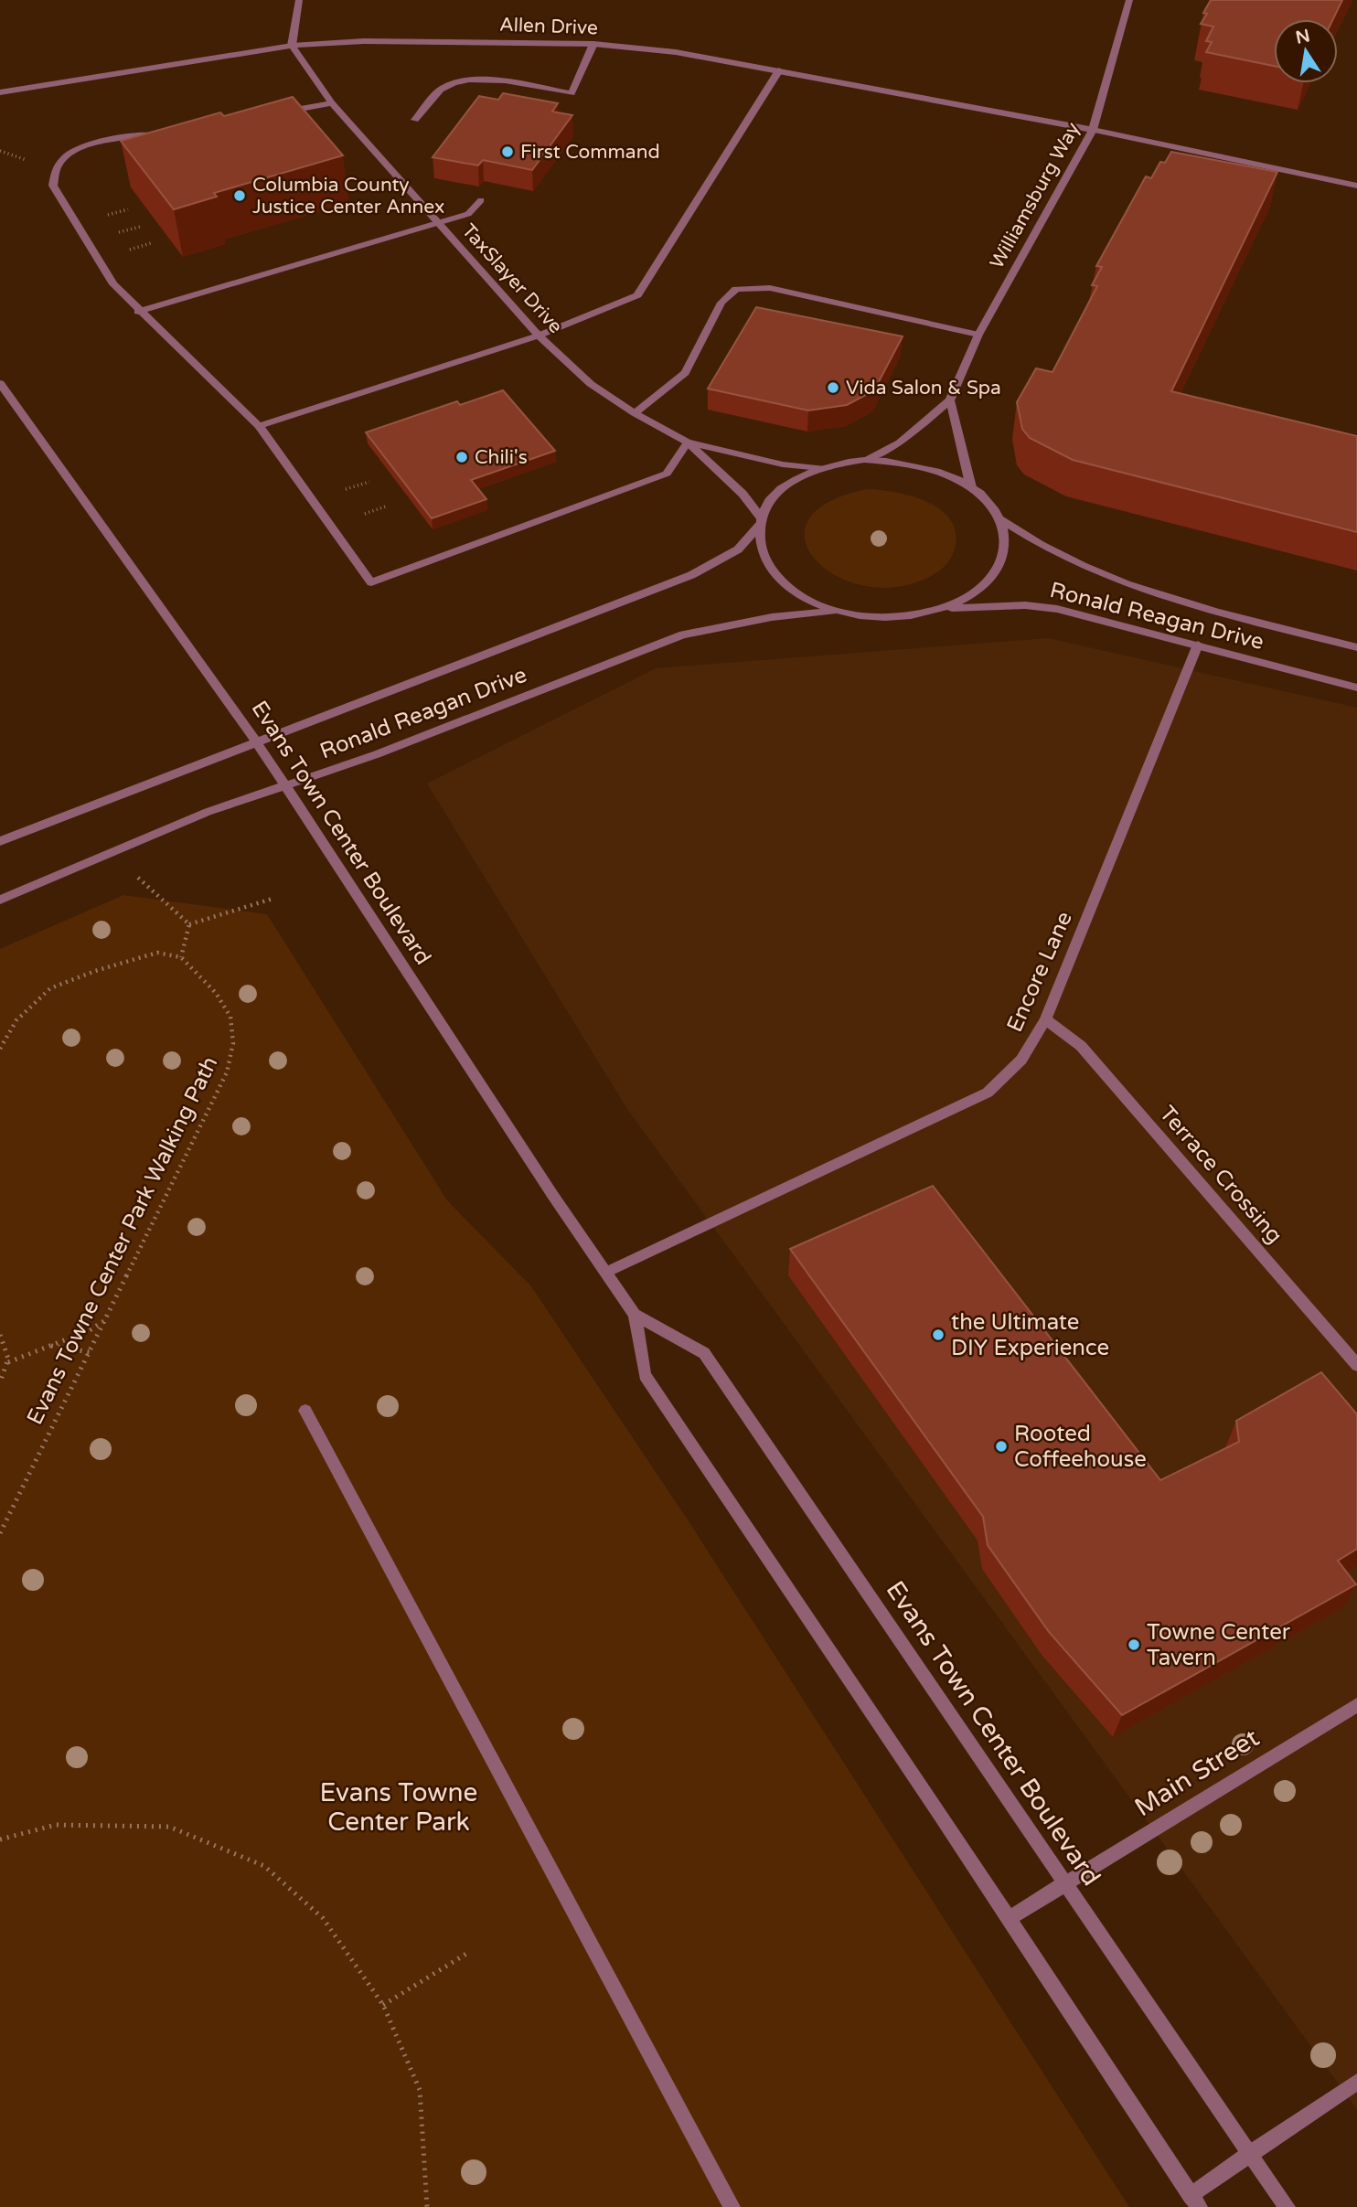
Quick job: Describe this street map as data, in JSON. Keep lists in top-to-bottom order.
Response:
{
  "streets": {
    "street": [
      "Allen Drive",
      "Williamsburg Way",
      "TaxSlayer Drive",
      "Ronald Reagan Drive",
      "Evans Town Center Boulevard",
      "Encore Lane",
      "Terrace Crossing",
      "Main Street"
    ],
    "path": ["Evans Towne Center Park Walking Path"]
  },
  "crossings": [
    ["Allen Drive", "Williamsburg Way"],
    ["Allen Drive", "TaxSlayer Drive"],
    ["Williamsburg Way", "TaxSlayer Drive"],
    ["Williamsburg Way", "Ronald Reagan Drive"],
    ["TaxSlayer Drive", "Ronald Reagan Drive"],
    ["Ronald Reagan Drive", "Evans Town Center Boulevard"],
    ["Ronald Reagan Drive", "Encore Lane"],
    ["Evans Town Center Boulevard", "Encore Lane"],
    ["Evans Town Center Boulevard", "Main Street"],
    ["Encore Lane", "Terrace Crossing"]
  ],
  "parks": ["Evans Towne Center Park"],
  "places": [
    "First Command",
    "Columbia County Justice Center Annex",
    "Vida Salon & Spa",
    "Chili's",
    "the Ultimate DIY Experience",
    "Rooted Coffeehouse",
    "Towne Center Tavern"
  ],
  "north": "top"
}
